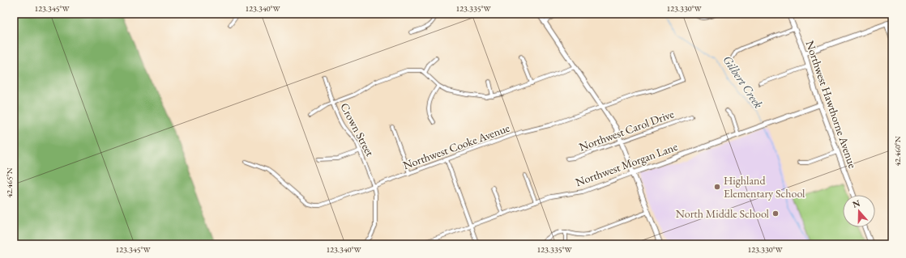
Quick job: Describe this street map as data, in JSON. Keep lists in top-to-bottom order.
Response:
{
  "streets": {
    "street": [
      "Northwest Hawthorne Avenue",
      "Crown Street",
      "Northwest Carol Drive",
      "Northwest Cooke Avenue",
      "Northwest Morgan Lane"
    ]
  },
  "crossings": [
    ["Northwest Hawthorne Avenue", "Northwest Morgan Lane"],
    ["Crown Street", "Northwest Cooke Avenue"]
  ],
  "water": ["Gilbert Creek"],
  "places": ["Highland Elementary School", "North Middle School"],
  "north": "top",
  "coordinates": [
    "123.345°W",
    "123.340°W",
    "123.335°W",
    "123.330°W",
    "42.460°N",
    "42.465°N"
  ]
}
